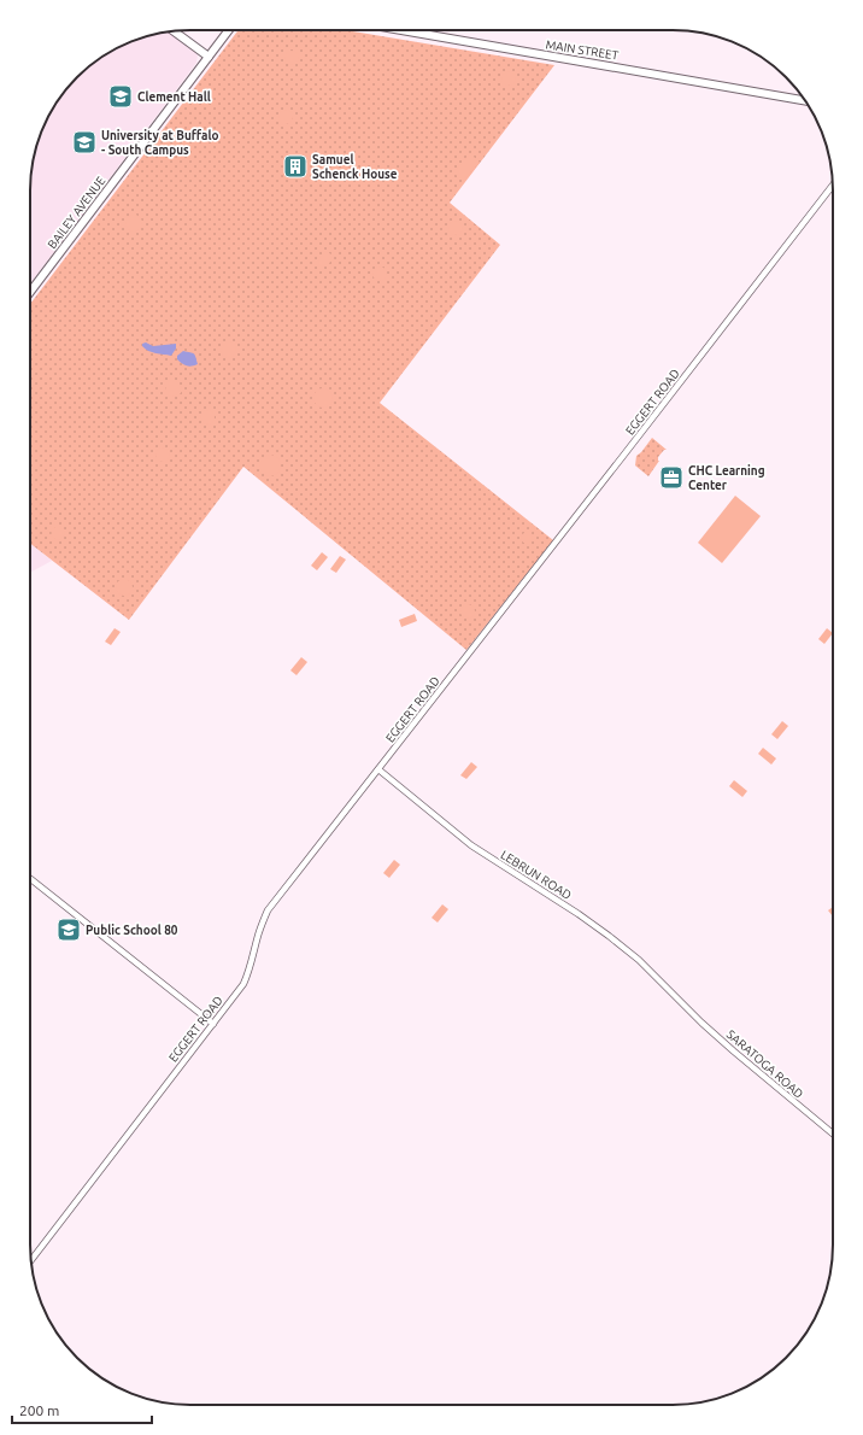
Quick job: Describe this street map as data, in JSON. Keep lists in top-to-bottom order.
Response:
{
  "streets": {
    "main road": ["MAIN STREET", "BAILEY AVENUE"],
    "street": ["EGGERT ROAD", "LEBRUN ROAD", "SARATOGA ROAD"]
  },
  "crossings": [
    ["EGGERT ROAD", "LEBRUN ROAD"],
    ["LEBRUN ROAD", "SARATOGA ROAD"]
  ],
  "places": {
    "school or university": ["Clement Hall", "University at Buffalo - South Campus", "Public School 80"],
    "building": ["Samuel Schenck House"],
    "office": ["CHC Learning Center"]
  },
  "scale_bar": "200 m"
}
